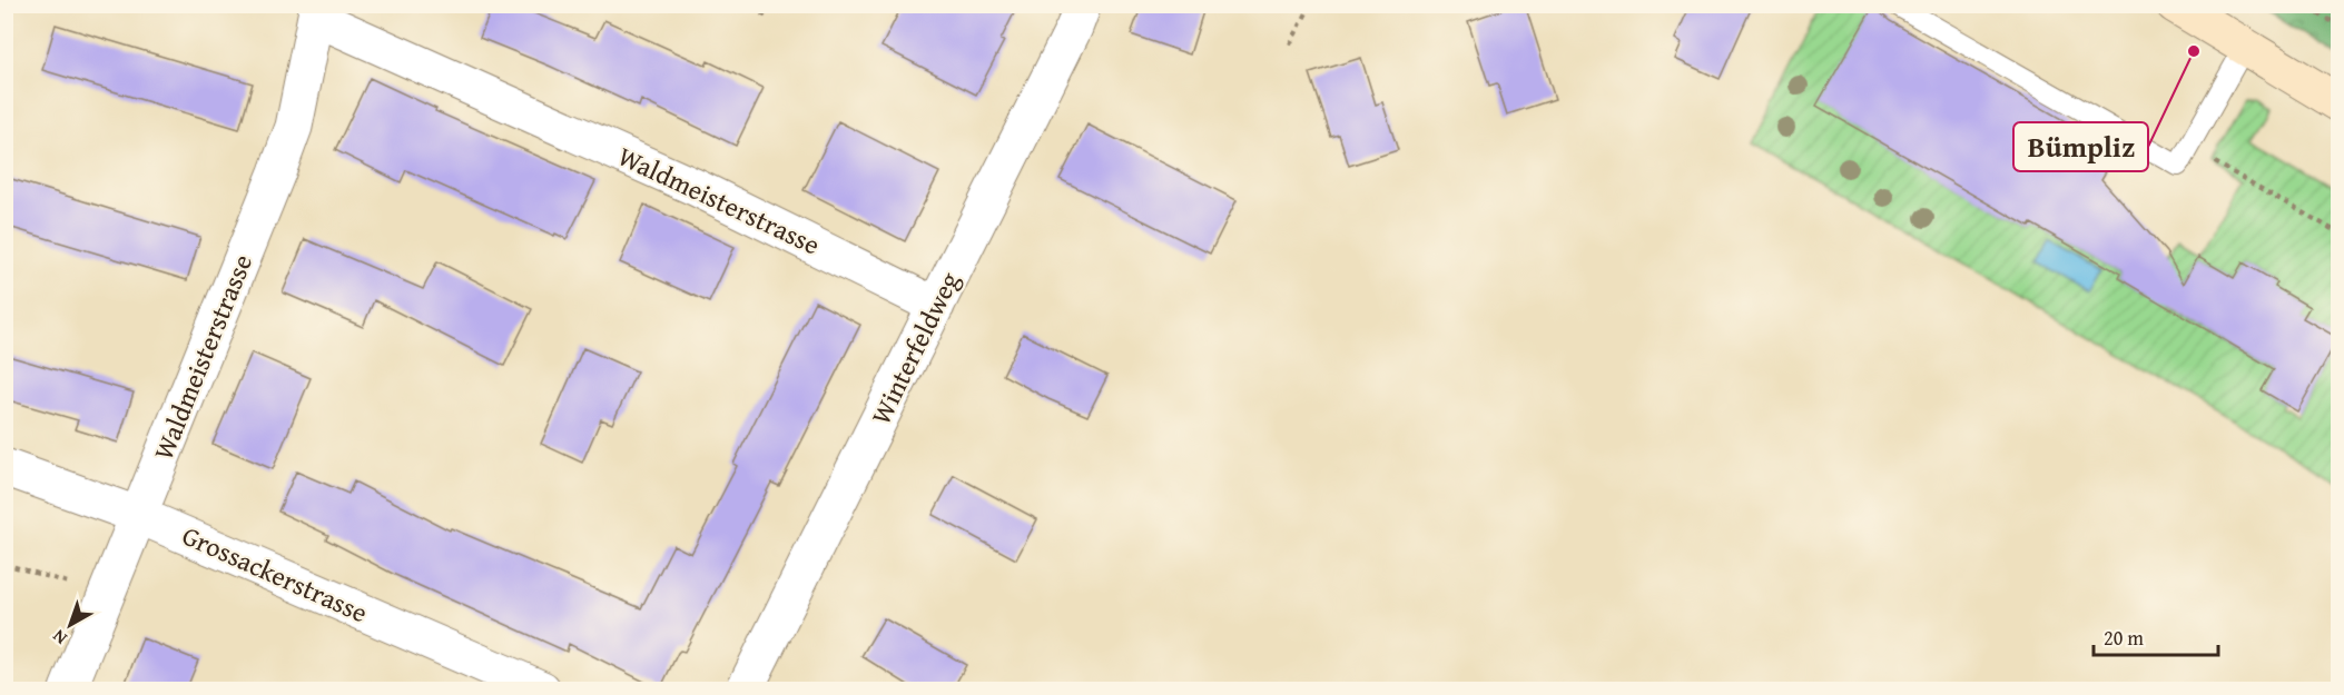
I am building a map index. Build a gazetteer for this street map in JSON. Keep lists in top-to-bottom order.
{
  "streets": {
    "street": ["Waldmeisterstrasse", "Winterfeldweg", "Grossackerstrasse"]
  },
  "crossings": [
    ["Waldmeisterstrasse", "Winterfeldweg"],
    ["Waldmeisterstrasse", "Grossackerstrasse"]
  ],
  "places": ["Bümpliz"],
  "scale_bar": "20 m",
  "north": "bottom left"
}
